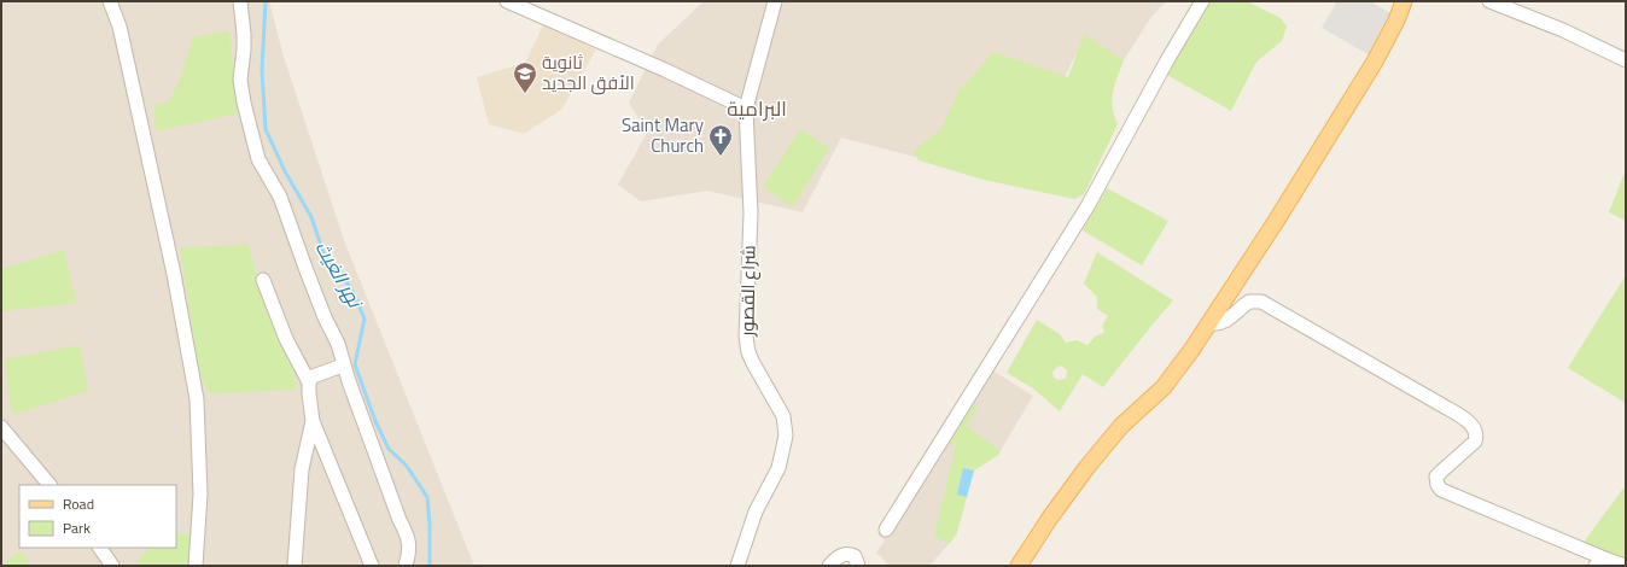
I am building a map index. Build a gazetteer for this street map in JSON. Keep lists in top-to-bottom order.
{
  "streets": {
    "street": ["شراع القصور"]
  },
  "districts": ["البرامية"],
  "water": ["نهر الغيث"],
  "places": {
    "school or university": ["ثانوية الأفق الجديد"],
    "church": ["Saint Mary Church"]
  },
  "legend": ["Road", "Park"]
}
